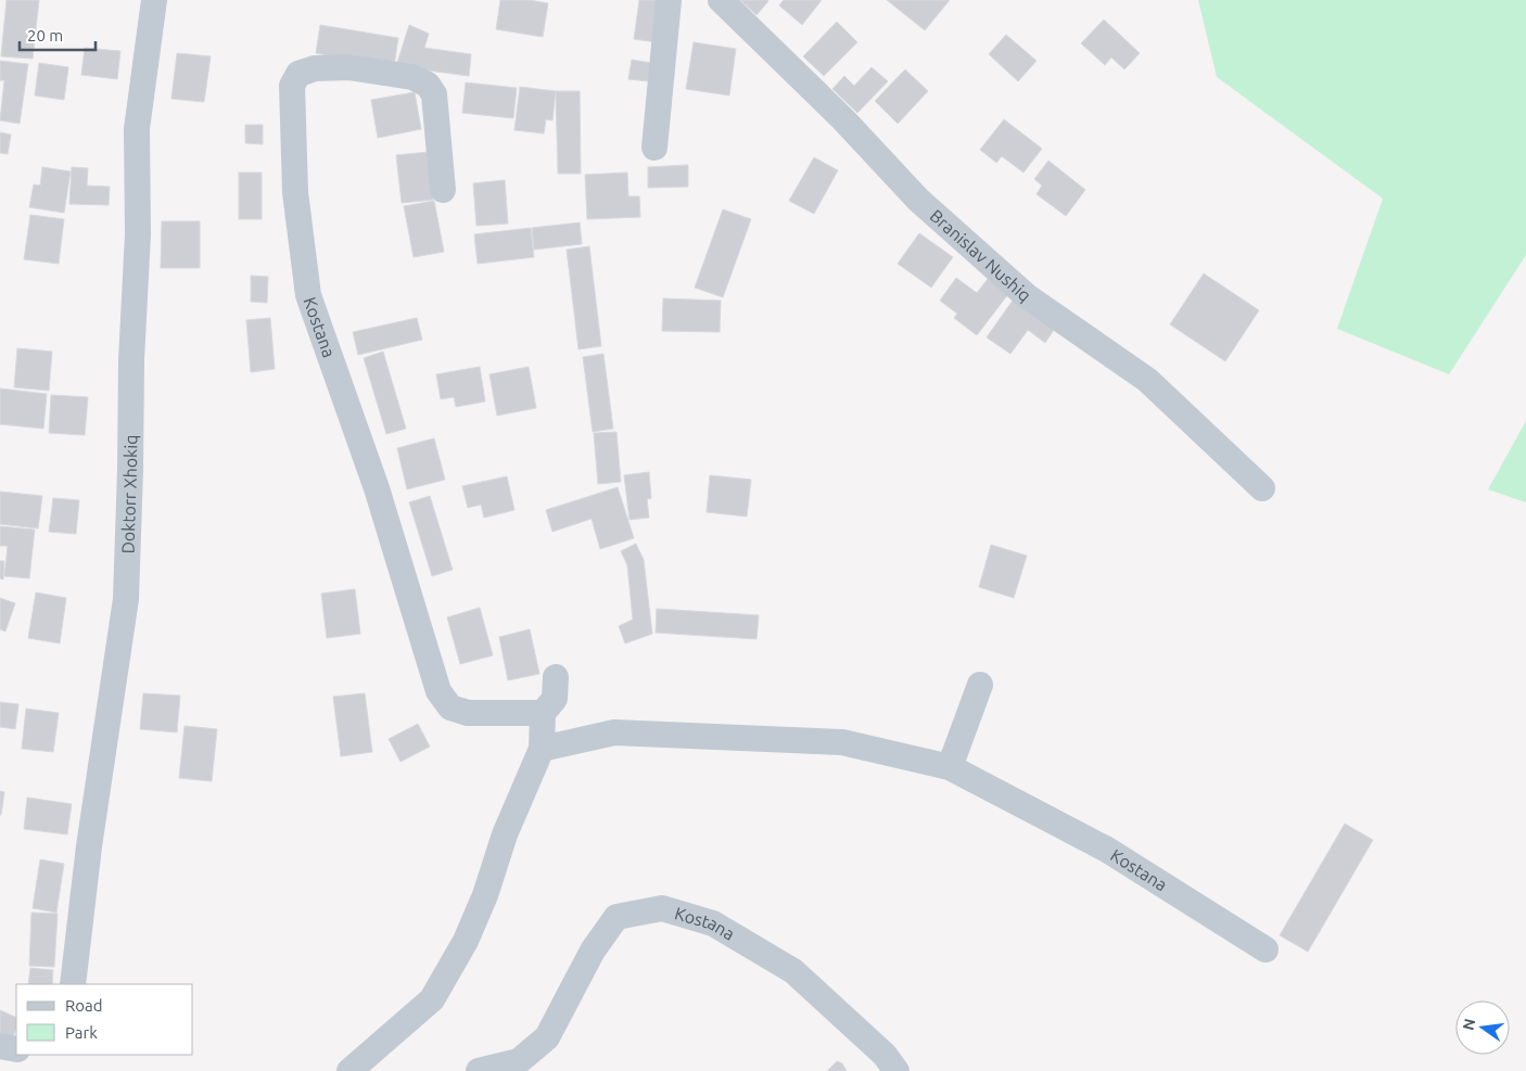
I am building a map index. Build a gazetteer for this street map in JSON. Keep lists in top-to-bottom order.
{
  "streets": {
    "street": ["Branislav Nushiq", "Kostana", "Doktorr Xhokiq"]
  },
  "legend": ["Road", "Park"],
  "scale_bar": "20 m",
  "north": "left"
}
